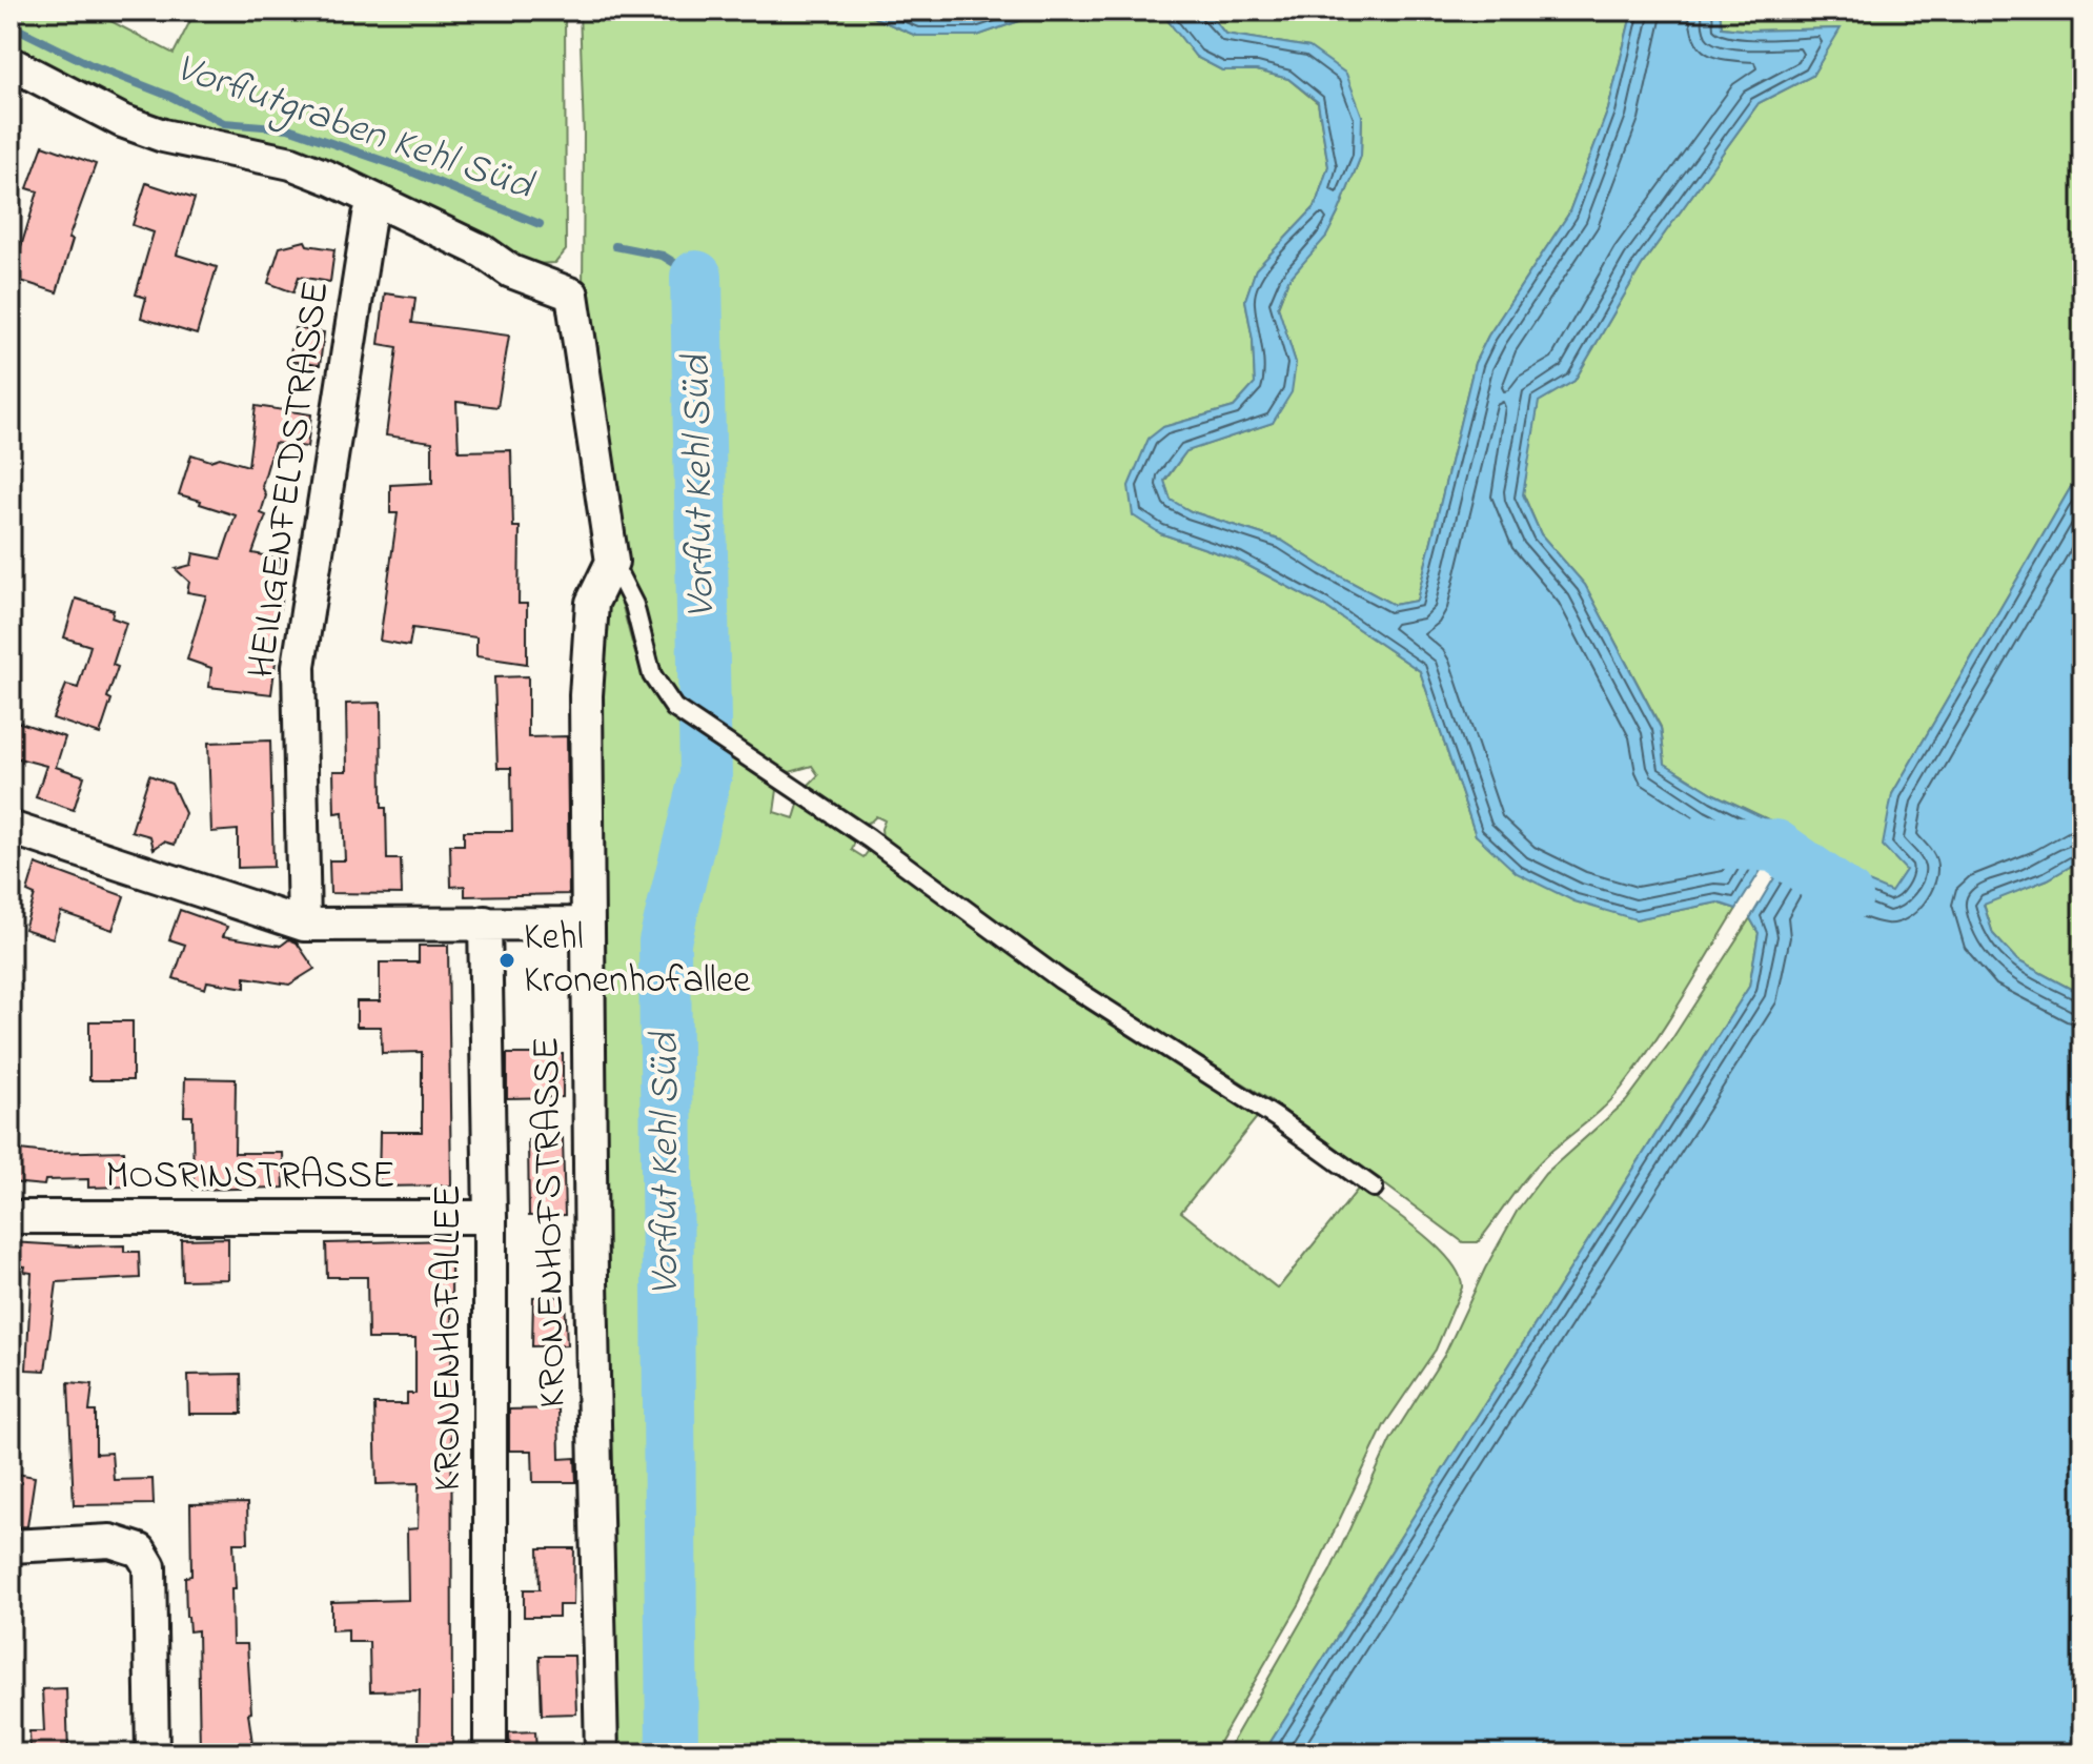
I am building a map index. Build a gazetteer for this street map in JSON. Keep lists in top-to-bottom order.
{
  "streets": {
    "street": [
      "HEILIGENFELDSTRASSE",
      "MOSRINSTRASSE",
      "KRONENHOFSTRASSE",
      "KRONENHOFALLEE"
    ]
  },
  "crossings": [
    ["MOSRINSTRASSE", "KRONENHOFALLEE"]
  ],
  "water": ["Vorflutgraben Kehl Süd", "Vorflut Kehl Süd"],
  "places": ["Kehl Kronenhofallee"]
}
